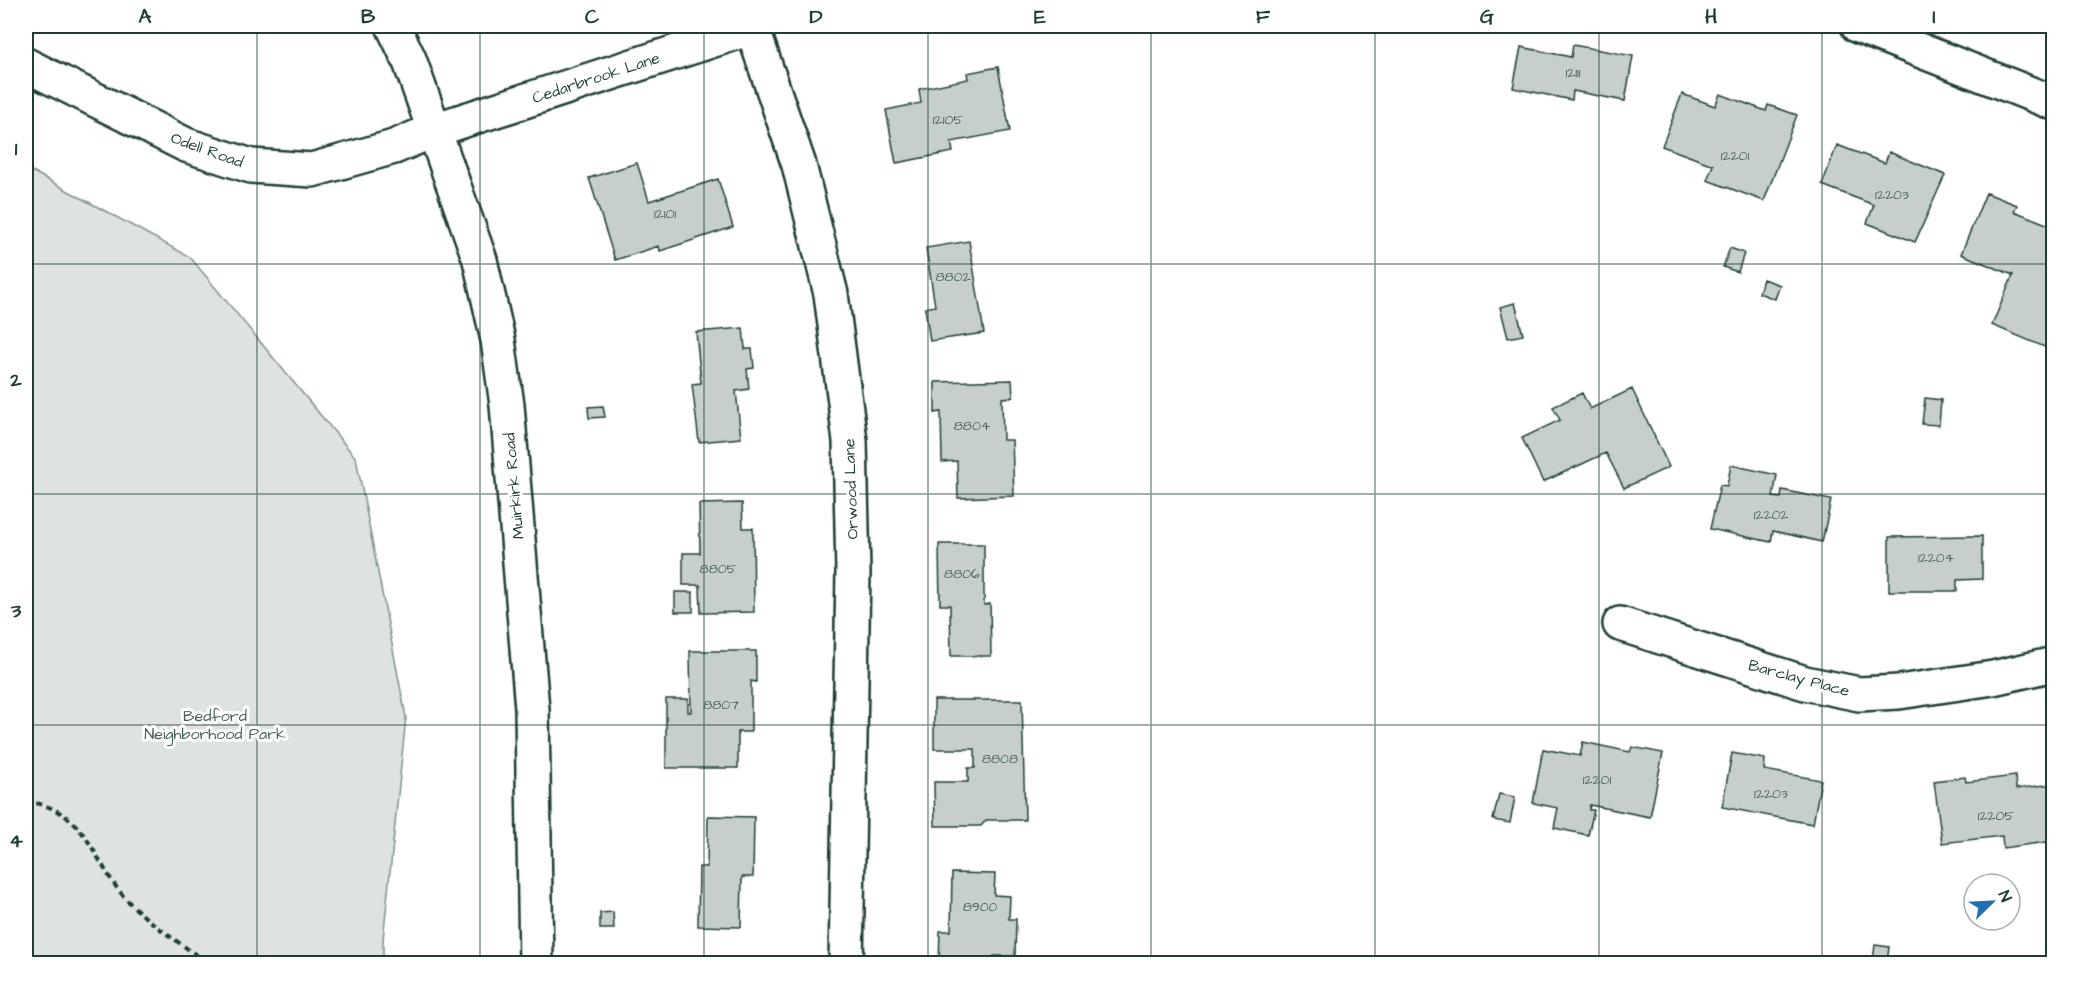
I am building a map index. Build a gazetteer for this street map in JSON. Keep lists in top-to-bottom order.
{
  "streets": {
    "street": [
      "Cedarbrook Lane",
      "Odell Road",
      "Muirkirk Road",
      "Orwood Lane",
      "Barclay Place"
    ]
  },
  "crossings": [
    ["Cedarbrook Lane", "Odell Road"],
    ["Cedarbrook Lane", "Muirkirk Road"],
    ["Cedarbrook Lane", "Orwood Lane"],
    ["Odell Road", "Muirkirk Road"]
  ],
  "parks": ["Bedford Neighborhood Park"],
  "house_numbers": [
    "12111",
    "12105",
    "12201",
    "12203",
    "12101",
    "8802",
    "8804",
    "12202",
    "12204",
    "8805",
    "8806",
    "8807",
    "8808",
    "12201",
    "12203",
    "12205",
    "8900"
  ],
  "north": "top right",
  "grid": {
    "columns": [
      "A",
      "B",
      "C",
      "D",
      "E",
      "F",
      "G",
      "H",
      "I"
    ],
    "rows": [
      "1",
      "2",
      "3",
      "4"
    ]
  }
}
